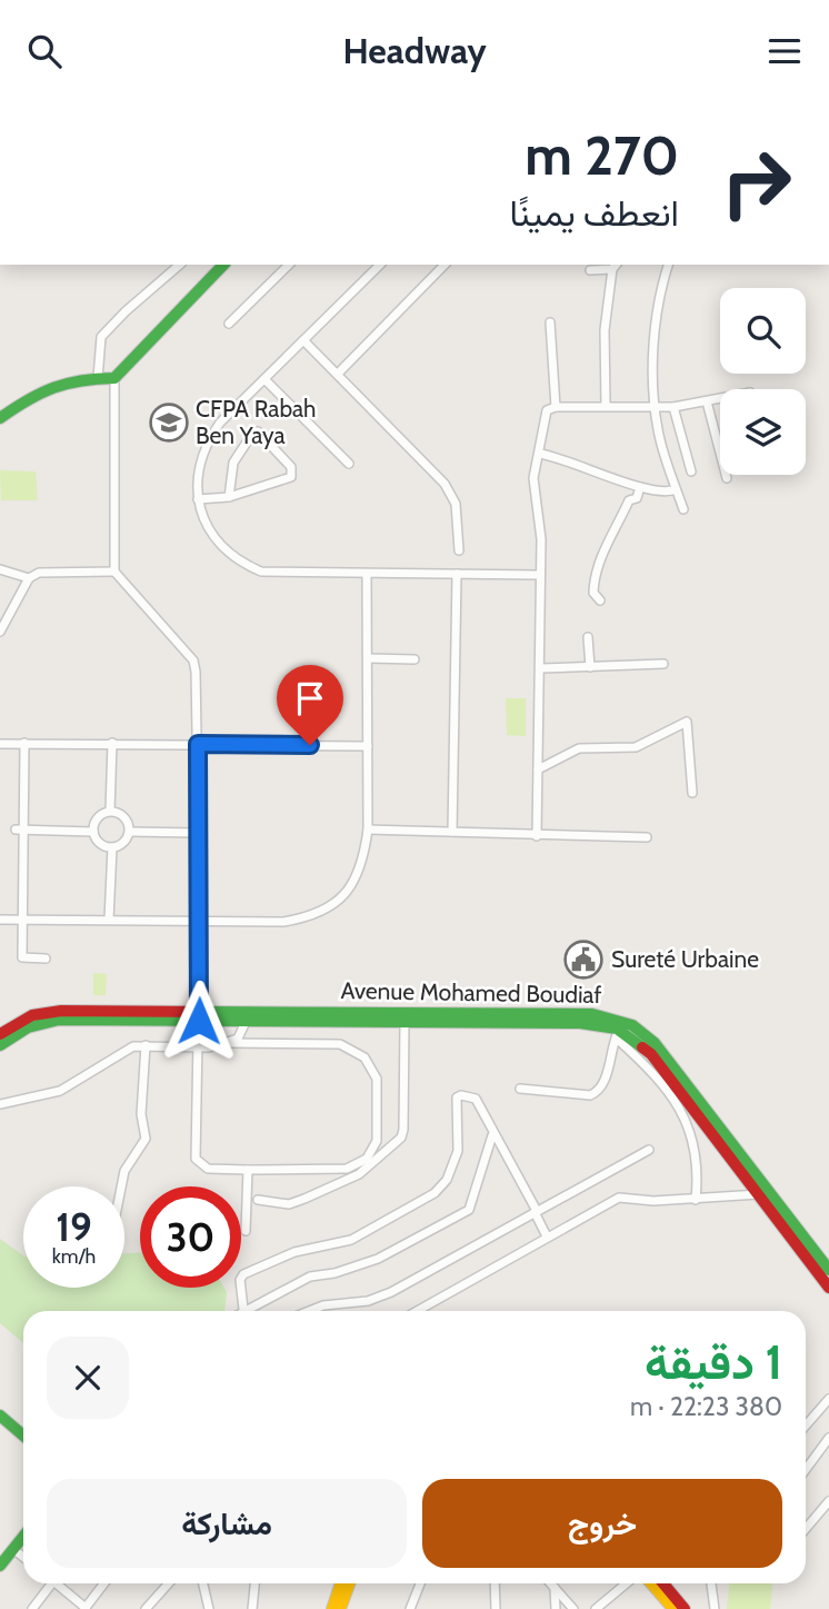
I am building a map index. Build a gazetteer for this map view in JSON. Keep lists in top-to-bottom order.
{
  "streets": {
    "main road": ["Avenue Mohamed Boudiaf"]
  },
  "places": {
    "school or university": ["CFPA Rabah Ben Yaya"],
    "public building": ["Sureté Urbaine"]
  },
  "page": {
    "header": "Headway",
    "turn": ["270 m", "انعطف يمينًا"],
    "speed": "19 km/h",
    "limit": "30",
    "heading": ["1 دقيقة", "380 m · 22:23"],
    "buttons": ["خروج", "مشاركة"]
  }
}
